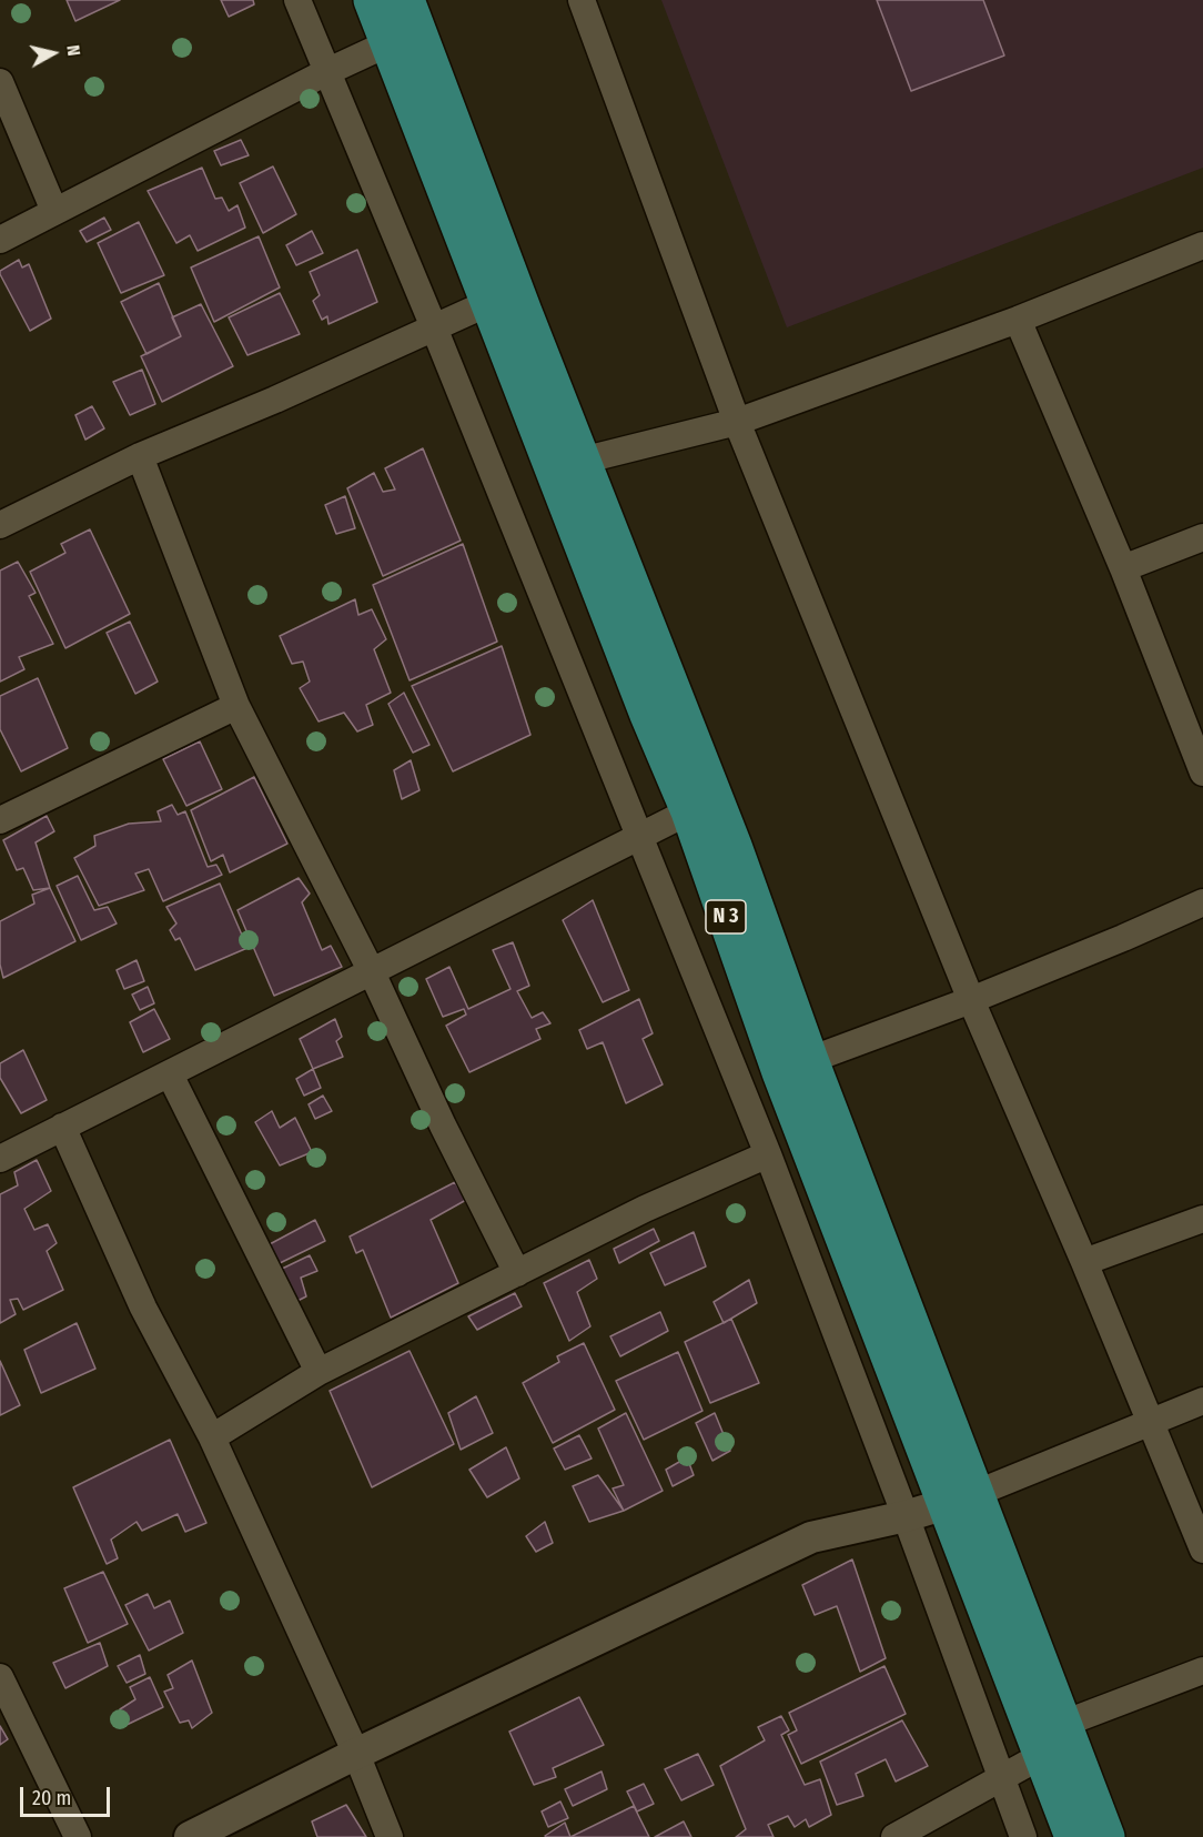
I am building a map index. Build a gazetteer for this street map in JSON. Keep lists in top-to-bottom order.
{
  "streets": {
    "main road": ["N 3"]
  },
  "scale_bar": "20 m",
  "north": "right"
}
